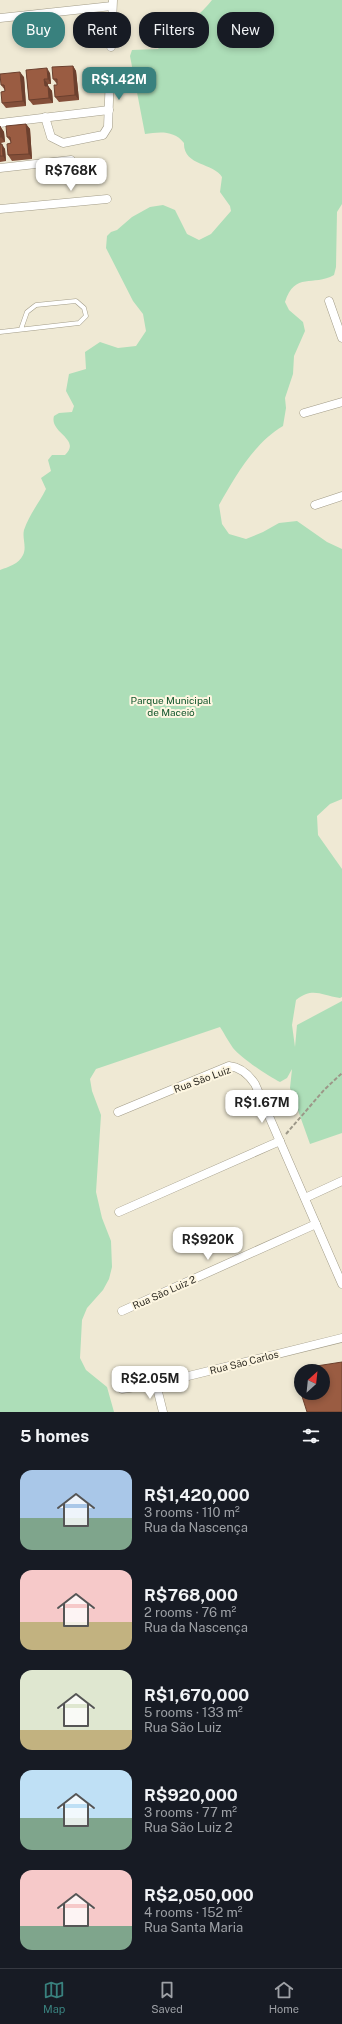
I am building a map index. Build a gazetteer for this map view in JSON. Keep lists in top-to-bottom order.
{
  "streets": {
    "street": ["Rua São Luiz", "Rua São Luiz 2", "Rua São Carlos"]
  },
  "crossings": [
    ["Rua São Luiz", "Rua São Luiz 2"]
  ],
  "parks": ["Parque Municipal de Maceió"],
  "north": "top right",
  "page": {
    "chip": [
      "Buy",
      "Rent",
      "Filters",
      "New"
    ],
    "price": [
      "R$1.42M",
      "R$768K",
      "R$1.67M",
      "R$920K",
      "R$2.05M"
    ],
    "heading": "5 homes",
    "list": [
      {
        "name": "R$1,420,000",
        "note": "3 rooms · 110 m² · Rua da Nascença"
      },
      {
        "name": "R$768,000",
        "note": "2 rooms · 76 m² · Rua da Nascença"
      },
      {
        "name": "R$1,670,000",
        "note": "5 rooms · 133 m² · Rua São Luiz"
      },
      {
        "name": "R$920,000",
        "note": "3 rooms · 77 m² · Rua São Luiz 2"
      },
      {
        "name": "R$2,050,000",
        "note": "4 rooms · 152 m² · Rua Santa Maria"
      }
    ],
    "tabs": ["Map", "Saved", "Home"]
  }
}
